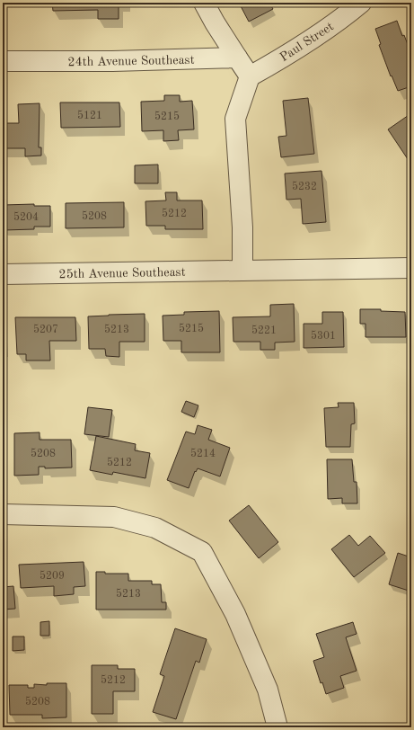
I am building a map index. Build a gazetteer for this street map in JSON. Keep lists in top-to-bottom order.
{
  "streets": {
    "street": ["Paul Street", "24th Avenue Southeast", "25th Avenue Southeast"]
  },
  "house_numbers": [
    "5121",
    "5215",
    "5232",
    "5212",
    "5208",
    "5204",
    "5215",
    "5207",
    "5213",
    "5221",
    "5301",
    "5208",
    "5214",
    "5212",
    "5209",
    "5213",
    "5212",
    "5208"
  ]
}
